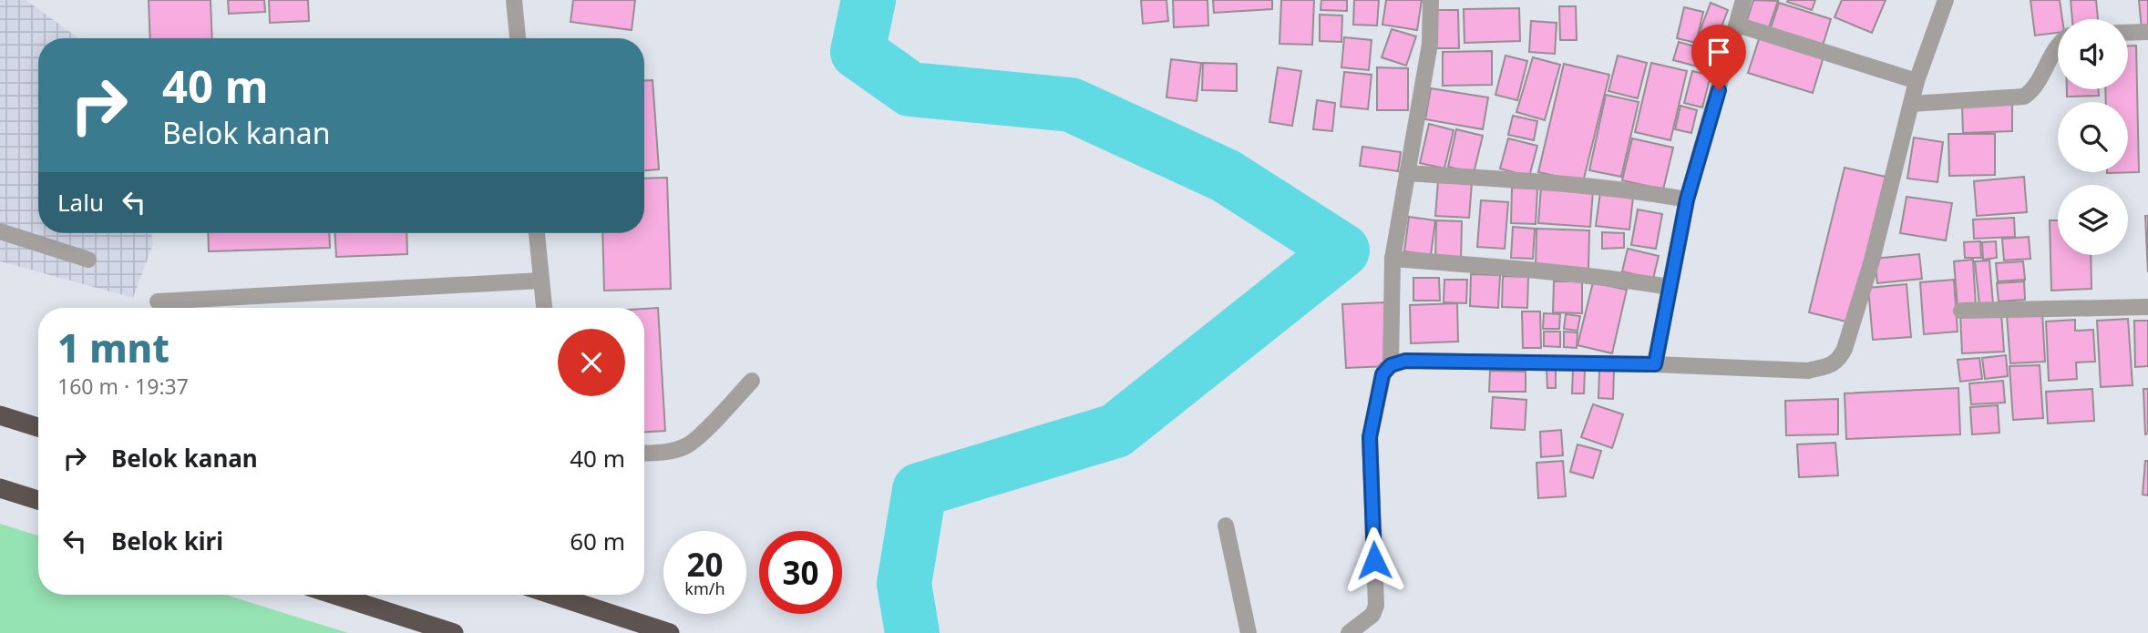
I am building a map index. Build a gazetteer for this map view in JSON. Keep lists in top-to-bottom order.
{
  "page": {
    "turn": ["40 m", "Belok kanan"],
    "then": "Lalu",
    "heading": ["1 mnt", "160 m · 19:37"],
    "list": [
      {
        "name": "Belok kanan",
        "value": "40 m"
      },
      {
        "name": "Belok kiri",
        "value": "60 m"
      }
    ],
    "speed": "20 km/h",
    "limit": "30"
  }
}
